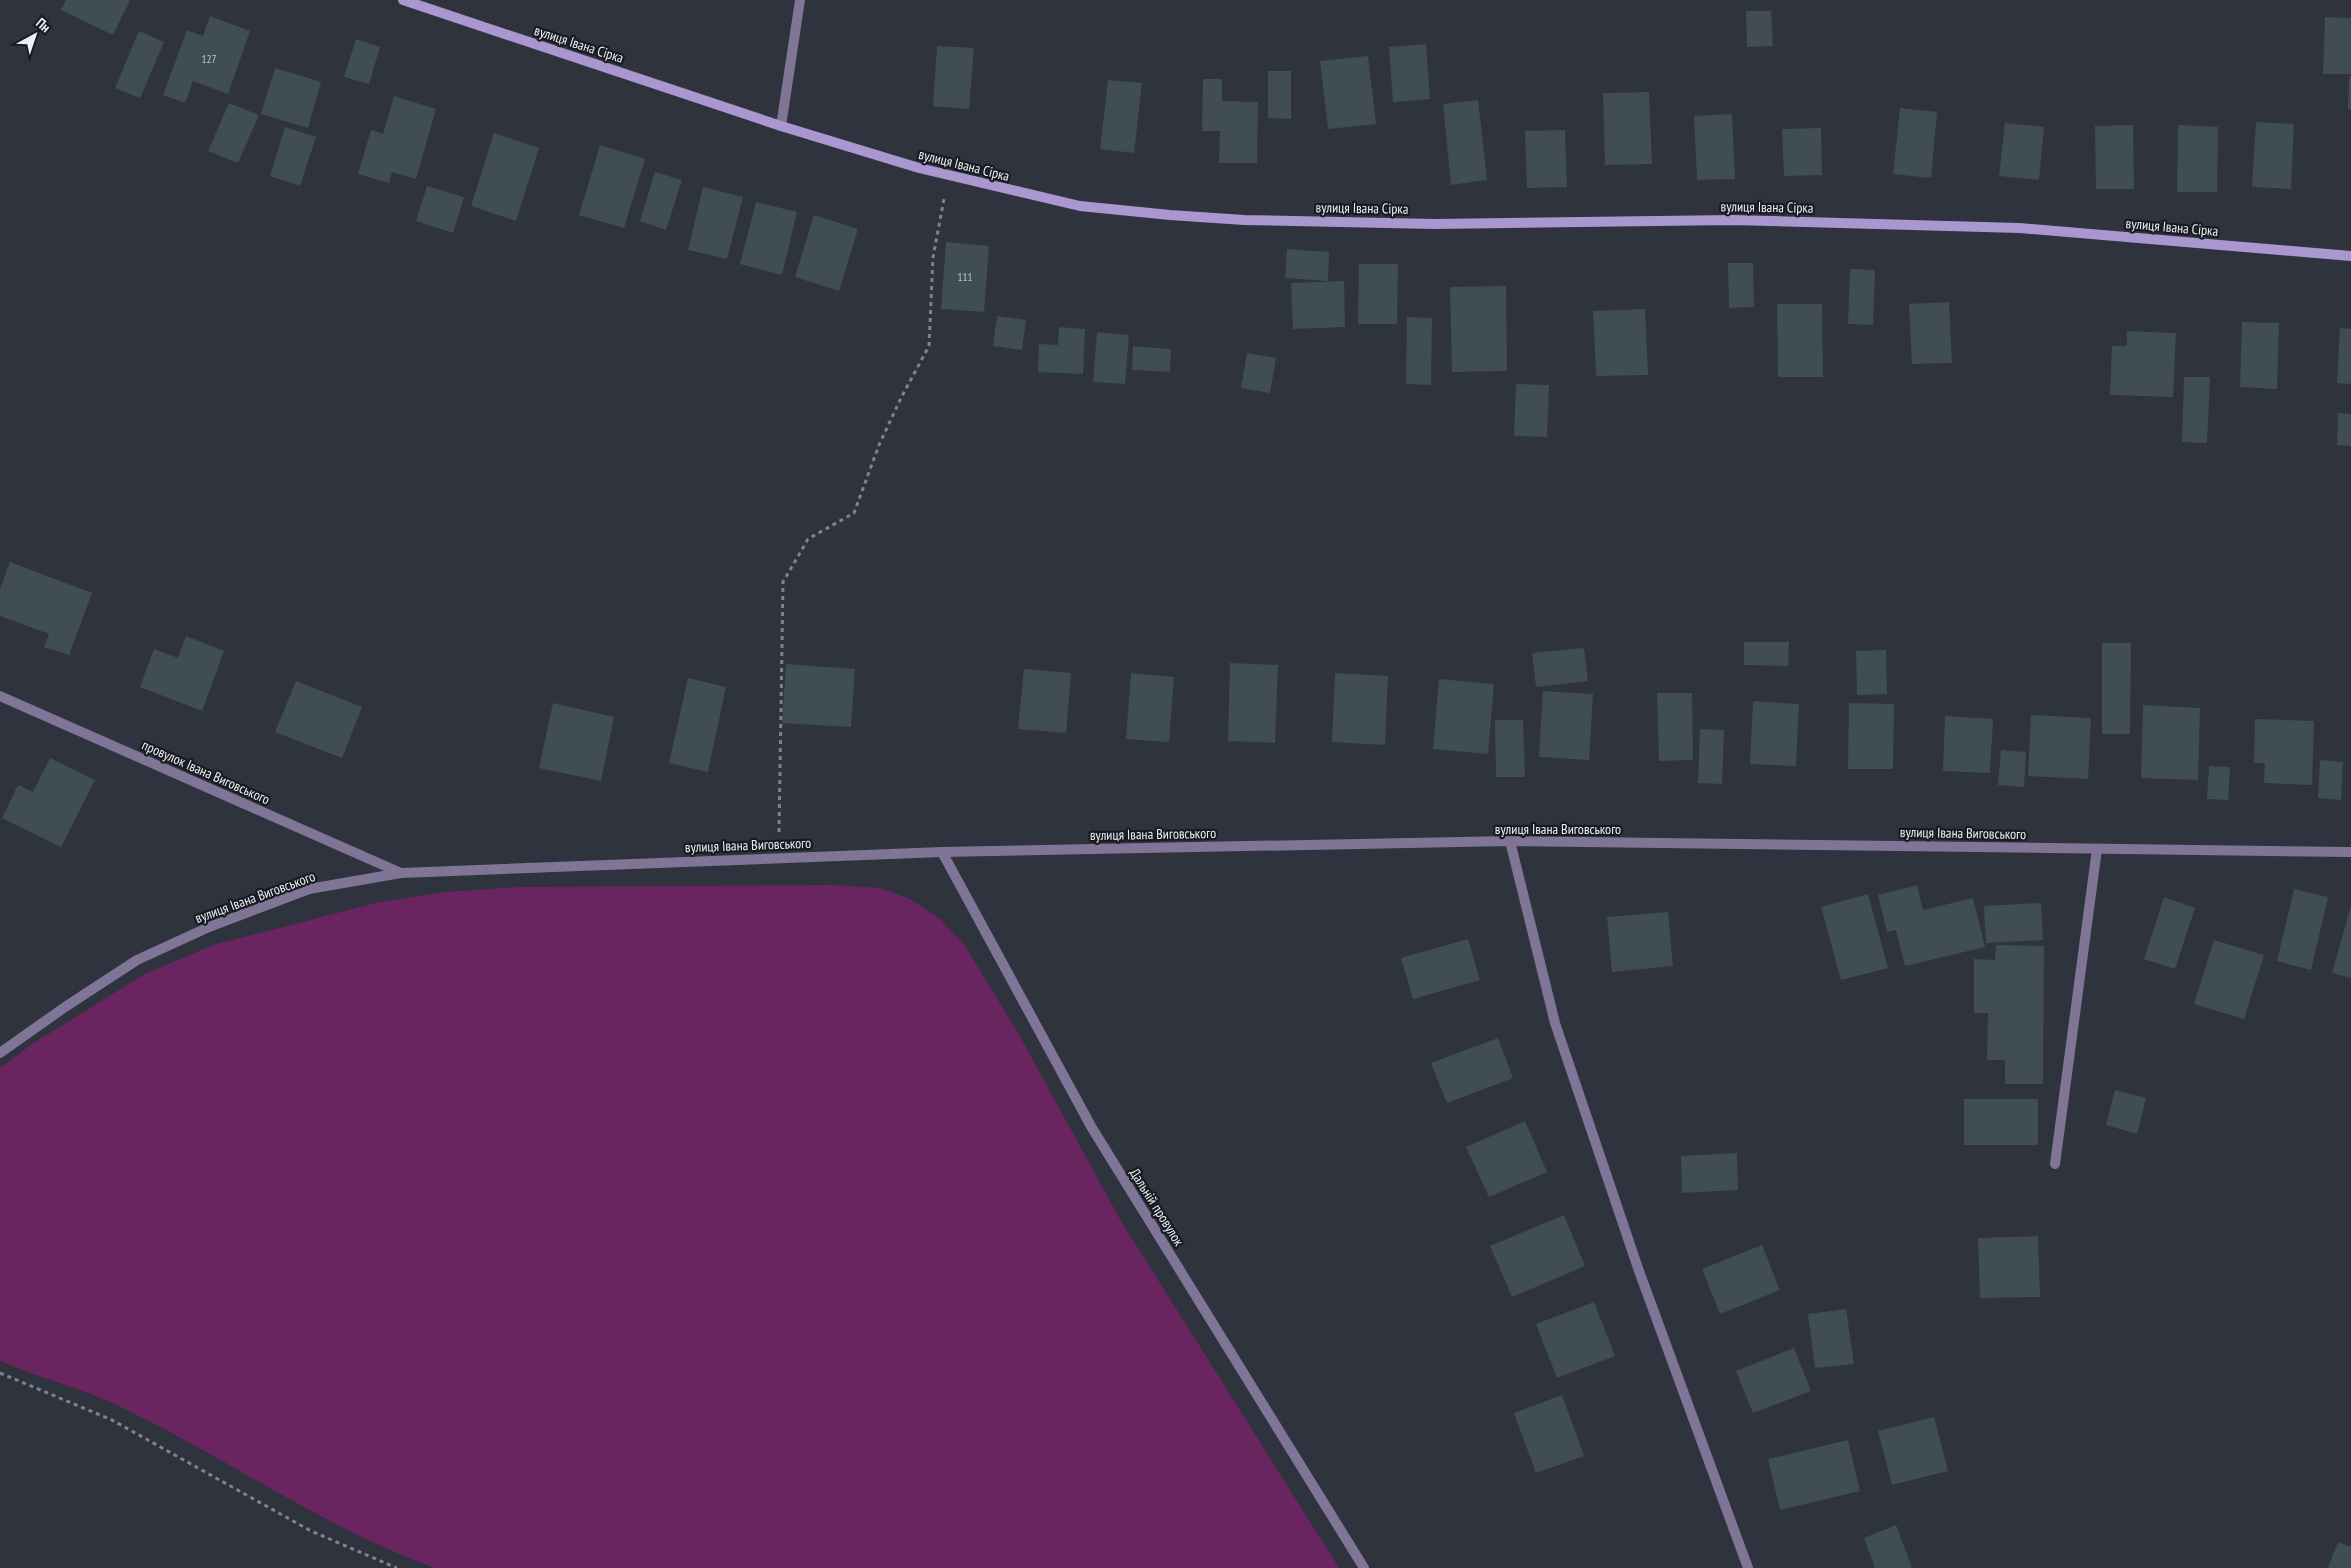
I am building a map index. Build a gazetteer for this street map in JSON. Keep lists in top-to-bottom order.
{
  "streets": {
    "street": [
      "вулиця Івана Сірка",
      "провулок Івана Виговського",
      "вулиця Івана Виговського",
      "Дальній провулок"
    ]
  },
  "crossings": [
    ["провулок Івана Виговського", "вулиця Івана Виговського"],
    ["вулиця Івана Виговського", "Дальній провулок"]
  ],
  "house_numbers": ["127", "111"],
  "north": "top right"
}
